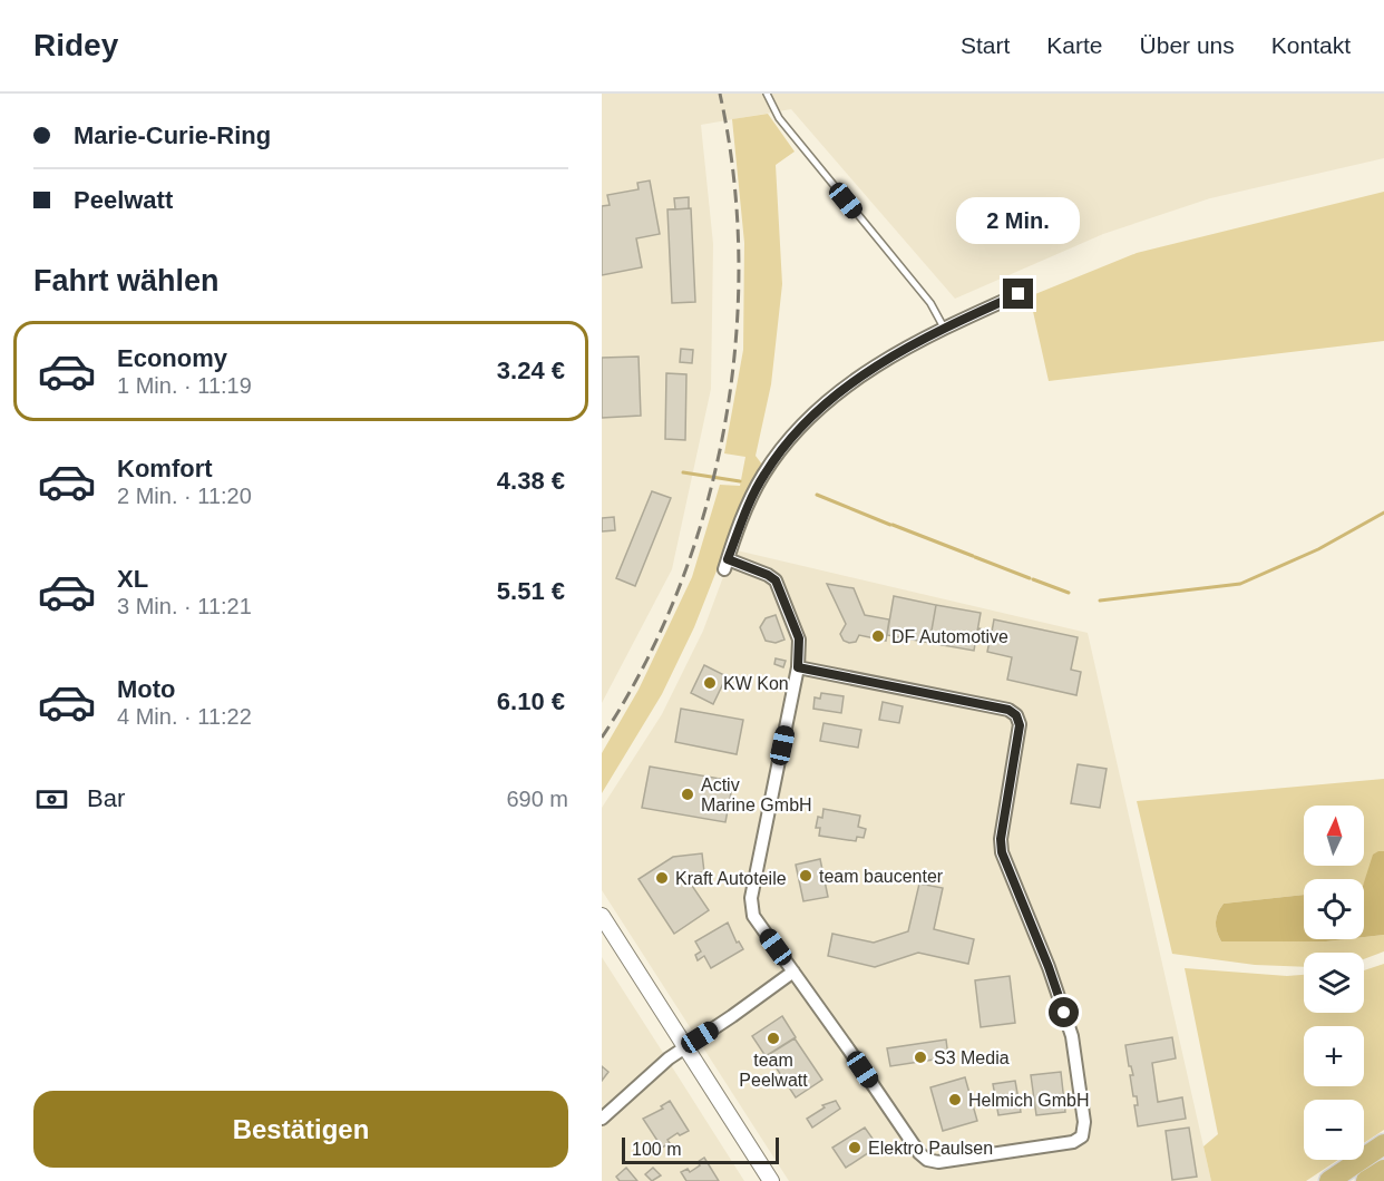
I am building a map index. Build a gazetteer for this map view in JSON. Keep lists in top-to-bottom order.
{
  "places": [
    "DF Automotive",
    "KW Kon",
    "Activ Marine GmbH",
    "team baucenter",
    "Kraft Autoteile",
    "team Peelwatt",
    "S3 Media",
    "Helmich GmbH",
    "Elektro Paulsen"
  ],
  "scale_bar": "100 m",
  "north": "top",
  "page": {
    "header": "Ridey",
    "nav": [
      "Start",
      "Karte",
      "Über uns",
      "Kontakt"
    ],
    "banner": ["Marie-Curie-Ring", "Peelwatt"],
    "bubble": "2 Min.",
    "heading": "Fahrt wählen",
    "list": [
      {
        "name": "Economy",
        "note": "1 Min. · 11:19",
        "value": "3.24 €"
      },
      {
        "name": "Komfort",
        "note": "2 Min. · 11:20",
        "value": "4.38 €"
      },
      {
        "name": "XL",
        "note": "3 Min. · 11:21",
        "value": "5.51 €"
      },
      {
        "name": "Moto",
        "note": "4 Min. · 11:22",
        "value": "6.10 €"
      }
    ],
    "pay": ["Bar", "690 m"],
    "map_buttons": ["+", "−"],
    "buttons": "Bestätigen",
    "scale": "100 m"
  }
}
